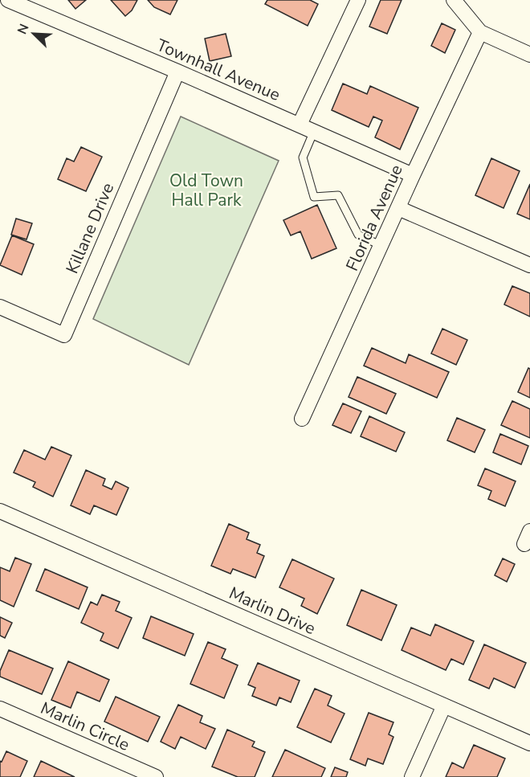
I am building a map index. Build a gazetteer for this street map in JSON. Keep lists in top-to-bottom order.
{
  "streets": {
    "street": [
      "Townhall Avenue",
      "Florida Avenue",
      "Killane Drive",
      "Marlin Drive",
      "Marlin Circle"
    ]
  },
  "crossings": [
    ["Townhall Avenue", "Florida Avenue"],
    ["Townhall Avenue", "Killane Drive"]
  ],
  "parks": ["Old Town Hall Park"],
  "north": "top left"
}
